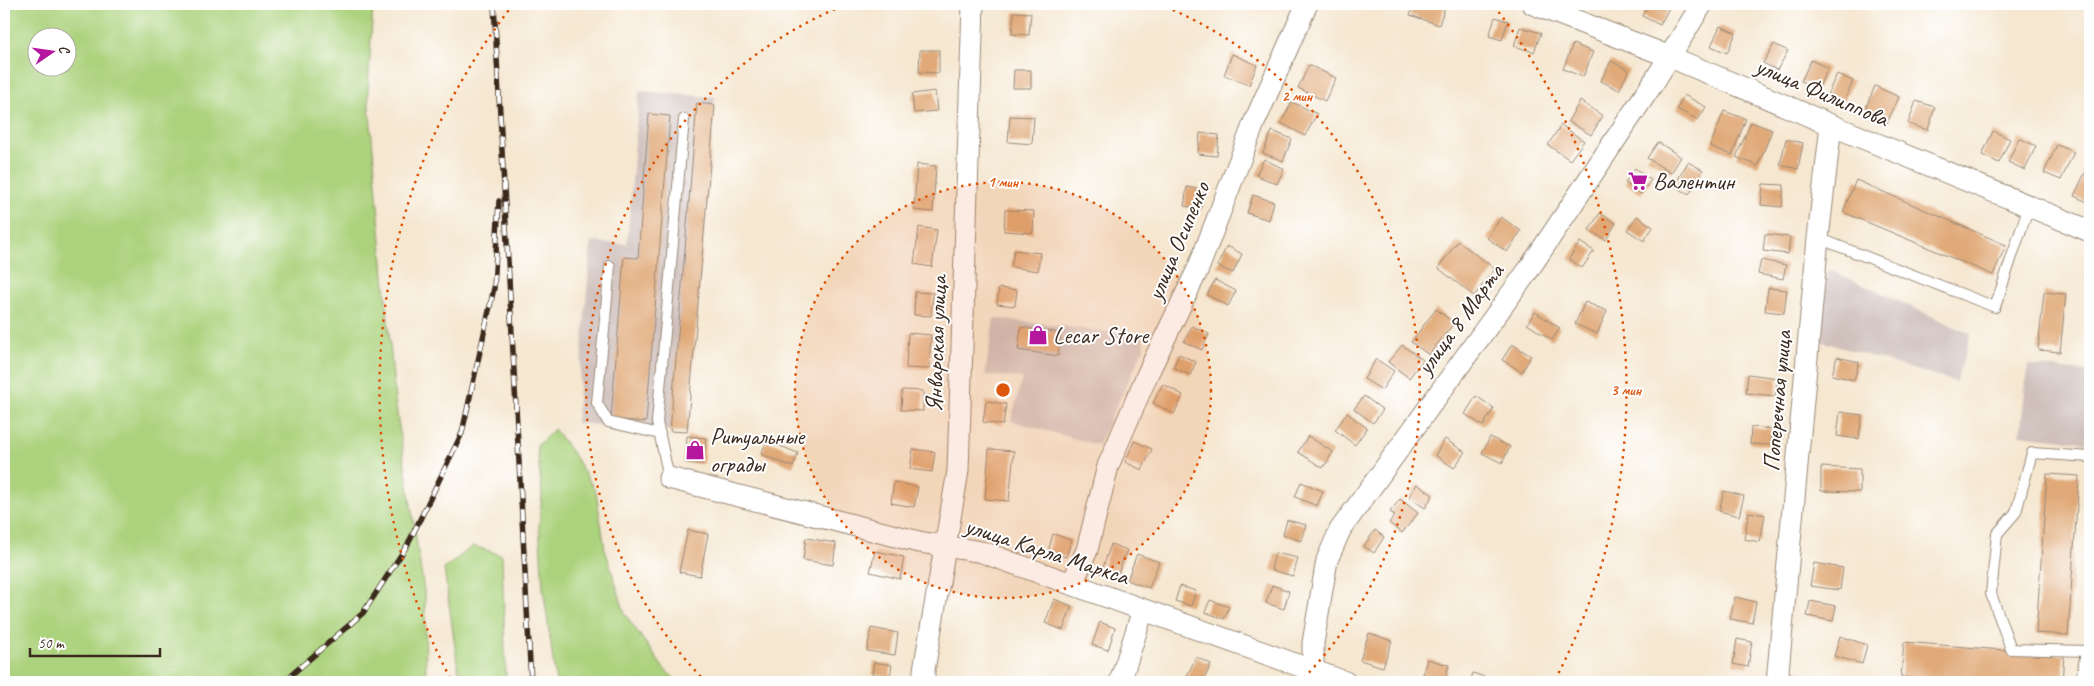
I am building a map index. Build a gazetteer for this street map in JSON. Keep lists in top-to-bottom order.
{
  "streets": {
    "street": [
      "улица Филиппова",
      "улица Осипенко",
      "улица 8 Марта",
      "Январская улица",
      "Поперечная улица",
      "улица Карла Маркса"
    ]
  },
  "crossings": [
    ["улица Филиппова", "улица 8 Марта"],
    ["улица Филиппова", "Поперечная улица"],
    ["улица Осипенко", "улица Карла Маркса"],
    ["улица 8 Марта", "улица Карла Маркса"],
    ["Январская улица", "улица Карла Маркса"]
  ],
  "places": {
    "supermarket": ["Валентин"],
    "shop": ["Lecar Store", "Ритуальные ограды"]
  },
  "scale_bar": "50 m",
  "north": "right",
  "rings": ["2 мин", "1 мин", "3 мин"]
}
